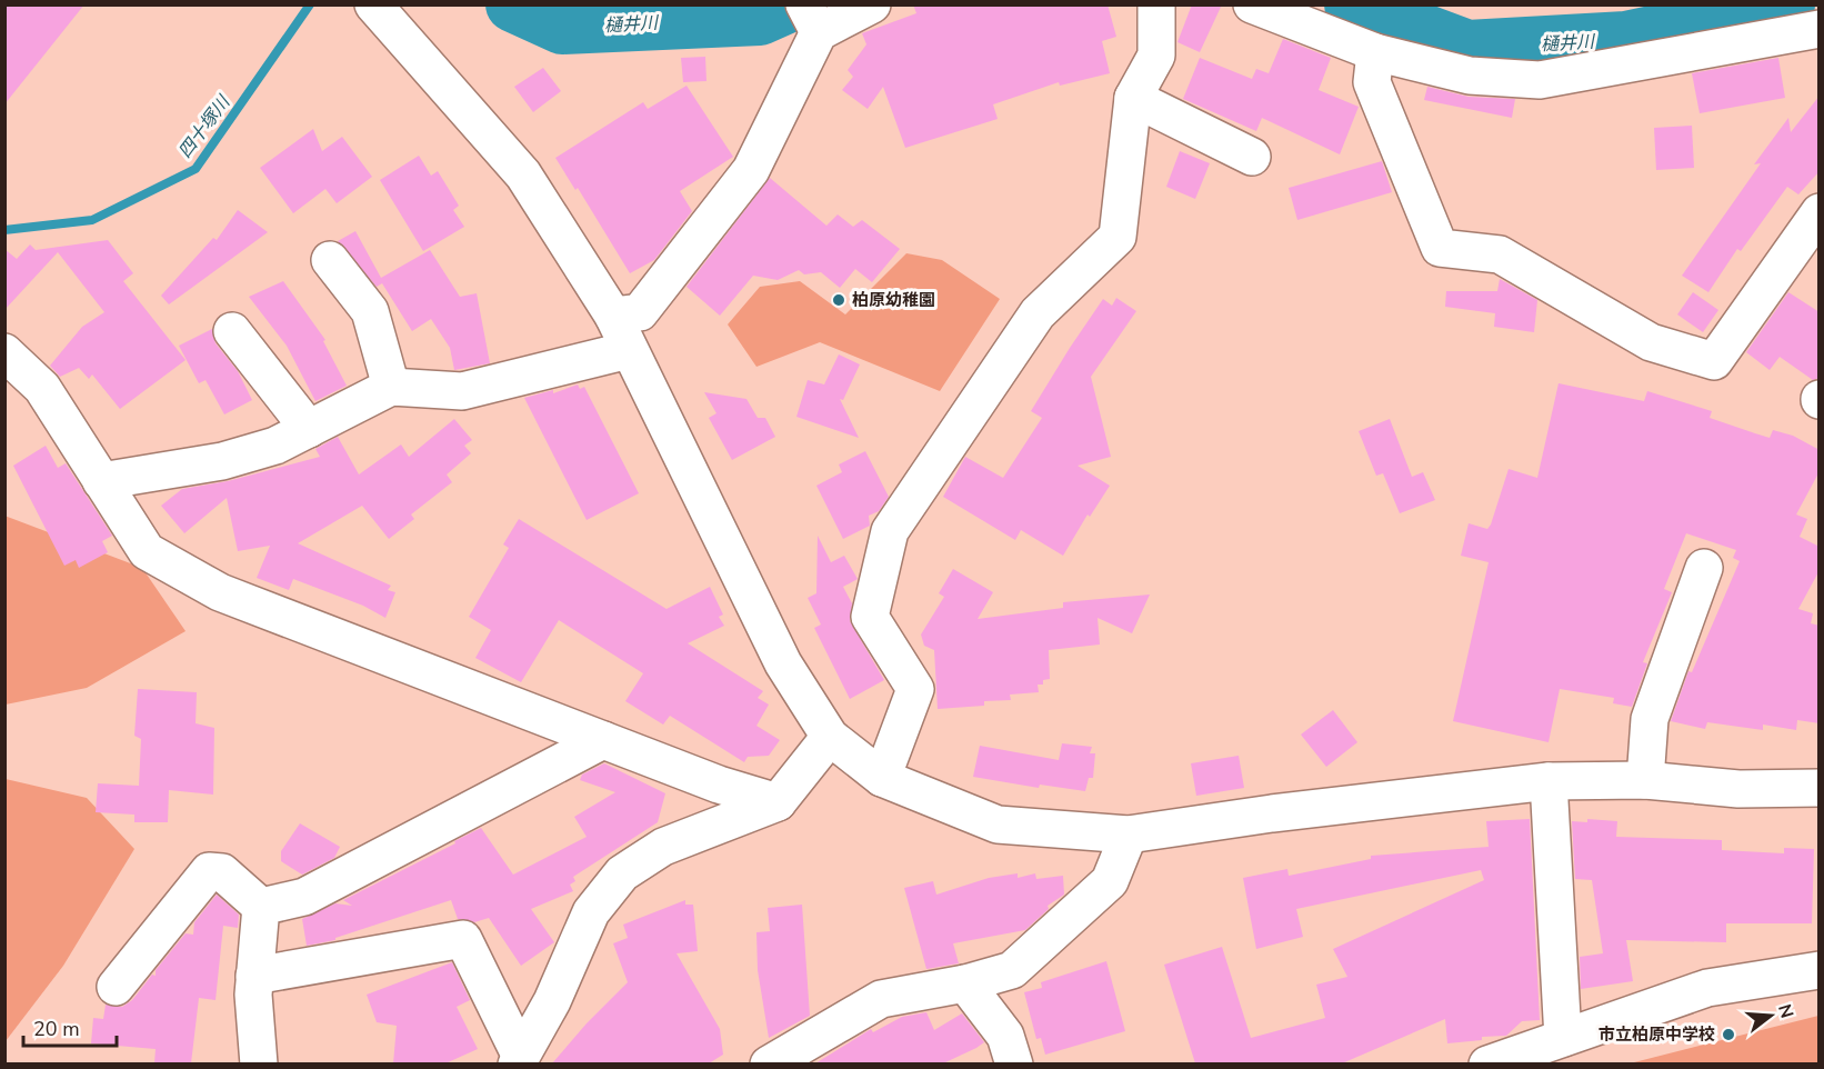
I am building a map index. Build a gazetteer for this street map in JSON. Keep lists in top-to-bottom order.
{
  "water": ["樋井川", "四十塚川"],
  "places": ["柏原幼稚園", "市立柏原中学校"],
  "scale_bar": "20 m",
  "north": "right"
}
